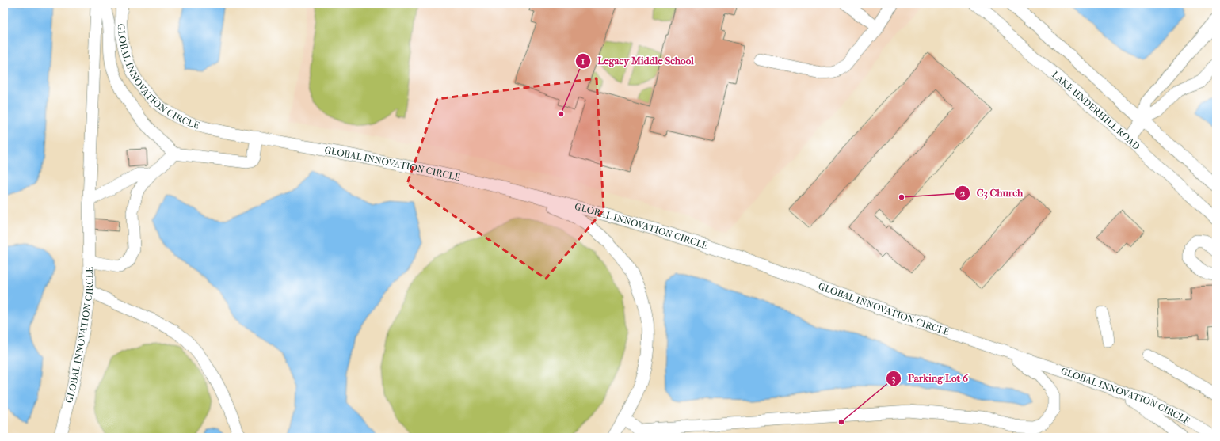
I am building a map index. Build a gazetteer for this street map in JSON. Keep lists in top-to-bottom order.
{
  "streets": {
    "street": ["GLOBAL INNOVATION CIRCLE", "LAKE UNDERHILL ROAD"]
  },
  "places": ["Legacy Middle School", "C3 Church", "Parking Lot 6"]
}
